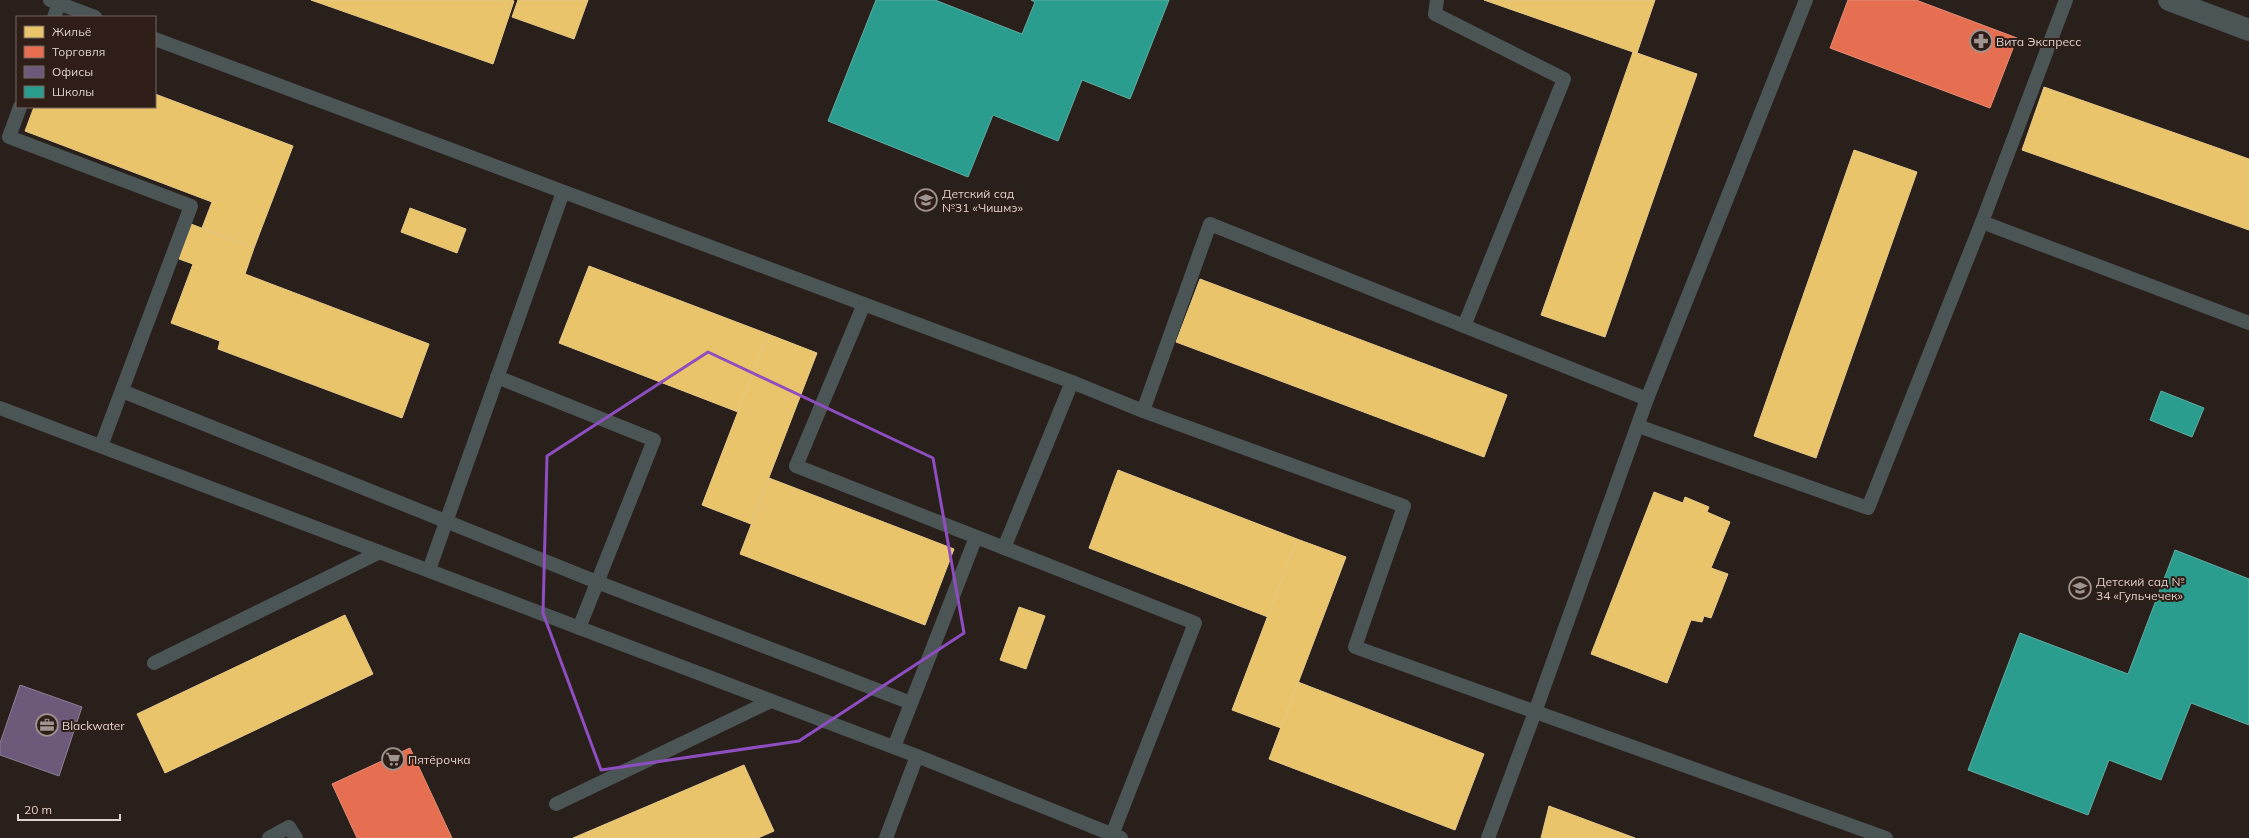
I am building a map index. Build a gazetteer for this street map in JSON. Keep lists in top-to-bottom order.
{
  "places": {
    "pharmacy": ["Вита Экспресс"],
    "school or university": ["Детский сад №31 «Чишмэ»", "Детский сад № 34 «Гульчечек»"],
    "office": ["Blackwater"],
    "supermarket": ["Пятёрочка"]
  },
  "legend": [
    "Жильё",
    "Торговля",
    "Офисы",
    "Школы"
  ],
  "scale_bar": "20 m"
}
